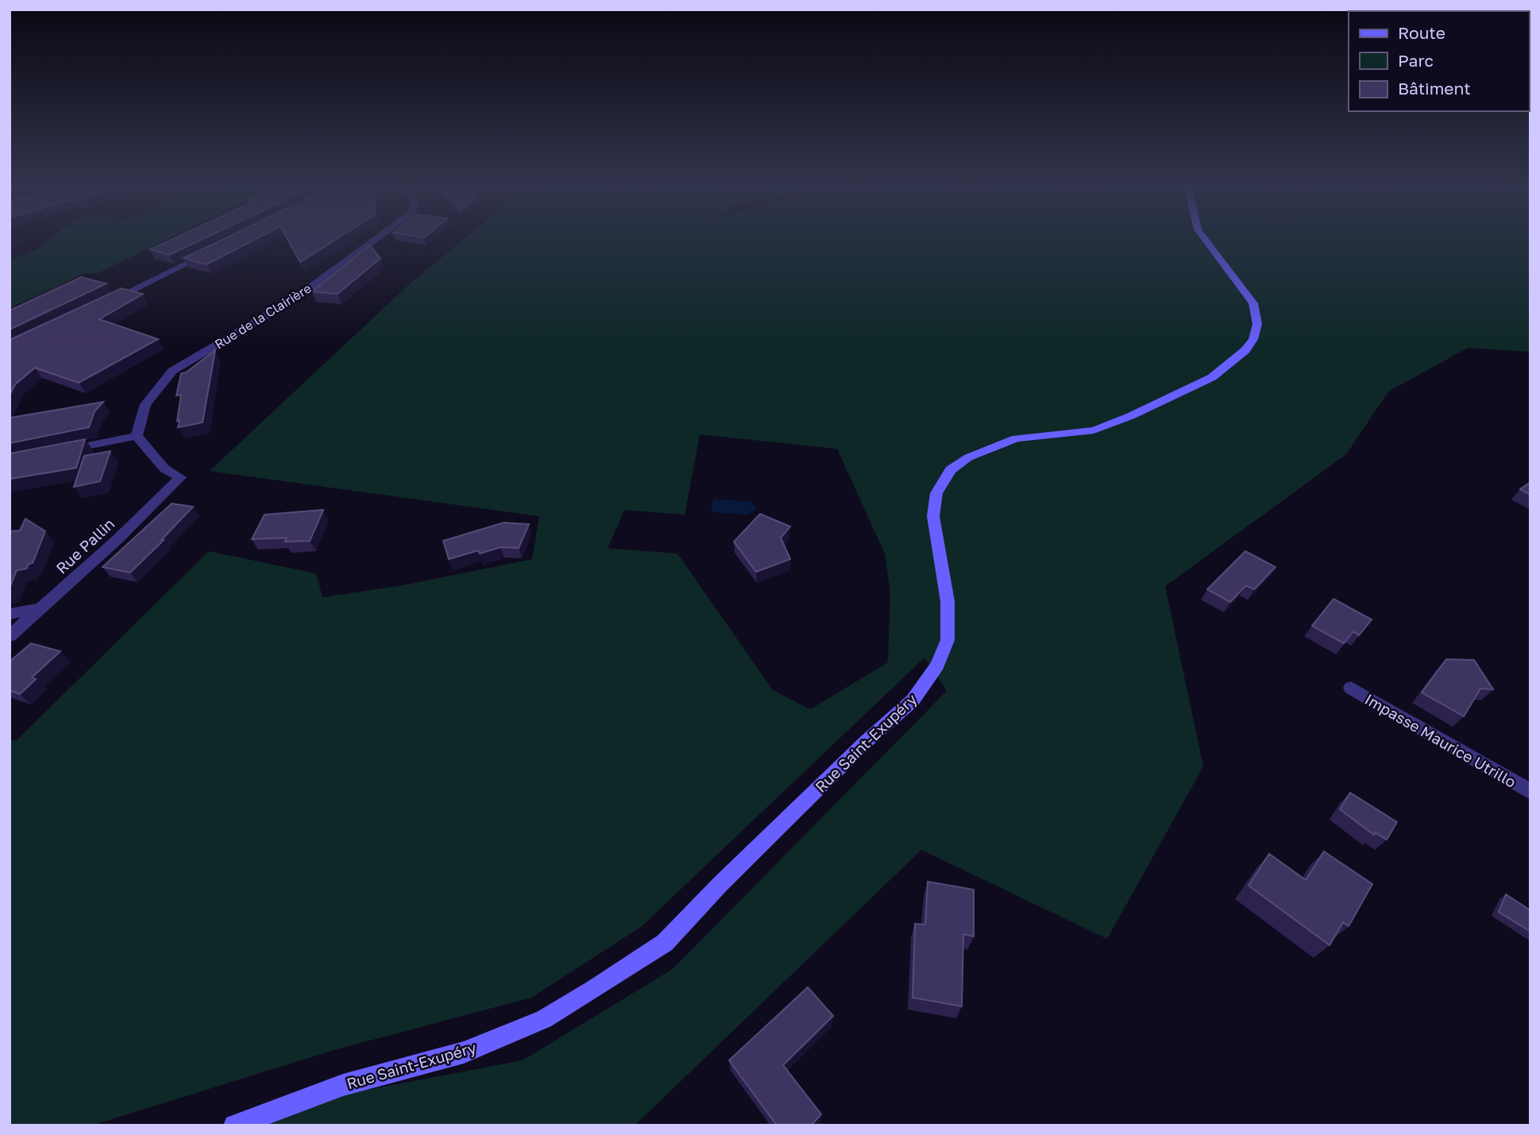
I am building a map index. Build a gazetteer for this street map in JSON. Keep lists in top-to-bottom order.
{
  "streets": {
    "street": [
      "Rue de la Clairière",
      "Rue Pallin",
      "Impasse Maurice Utrillo",
      "Rue Saint-Exupéry"
    ]
  },
  "crossings": [
    ["Rue de la Clairière", "Rue Pallin"]
  ],
  "legend": ["Route", "Parc", "Bâtiment"]
}
